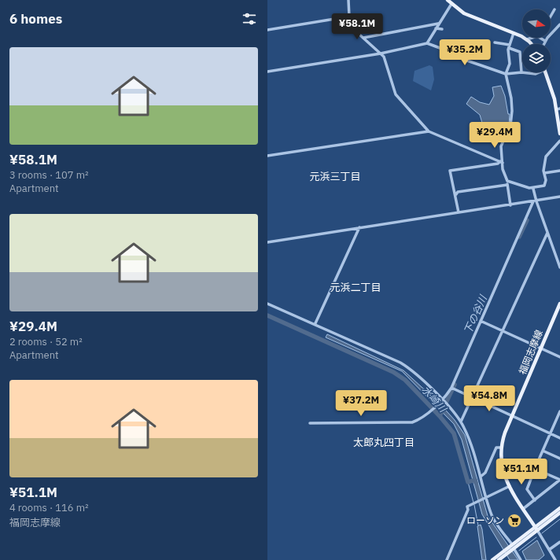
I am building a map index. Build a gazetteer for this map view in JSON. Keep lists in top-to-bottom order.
{
  "streets": {
    "main road": ["福岡志摩線"]
  },
  "districts": ["元浜三丁目", "元浜二丁目", "太郎丸四丁目"],
  "water": ["下の谷川", "水崎川"],
  "places": {
    "supermarket": ["ローソン"]
  },
  "north": "right",
  "page": {
    "heading": "6 homes",
    "price": [
      "¥58.1M",
      "¥35.2M",
      "¥29.4M",
      "¥54.8M",
      "¥37.2M",
      "¥51.1M"
    ],
    "list": [
      {
        "name": "¥58.1M",
        "note": "3 rooms · 107 m² · Apartment"
      },
      {
        "name": "¥29.4M",
        "note": "2 rooms · 52 m² · Apartment"
      },
      {
        "name": "¥51.1M",
        "note": "4 rooms · 116 m² · 福岡志摩線"
      }
    ]
  }
}
